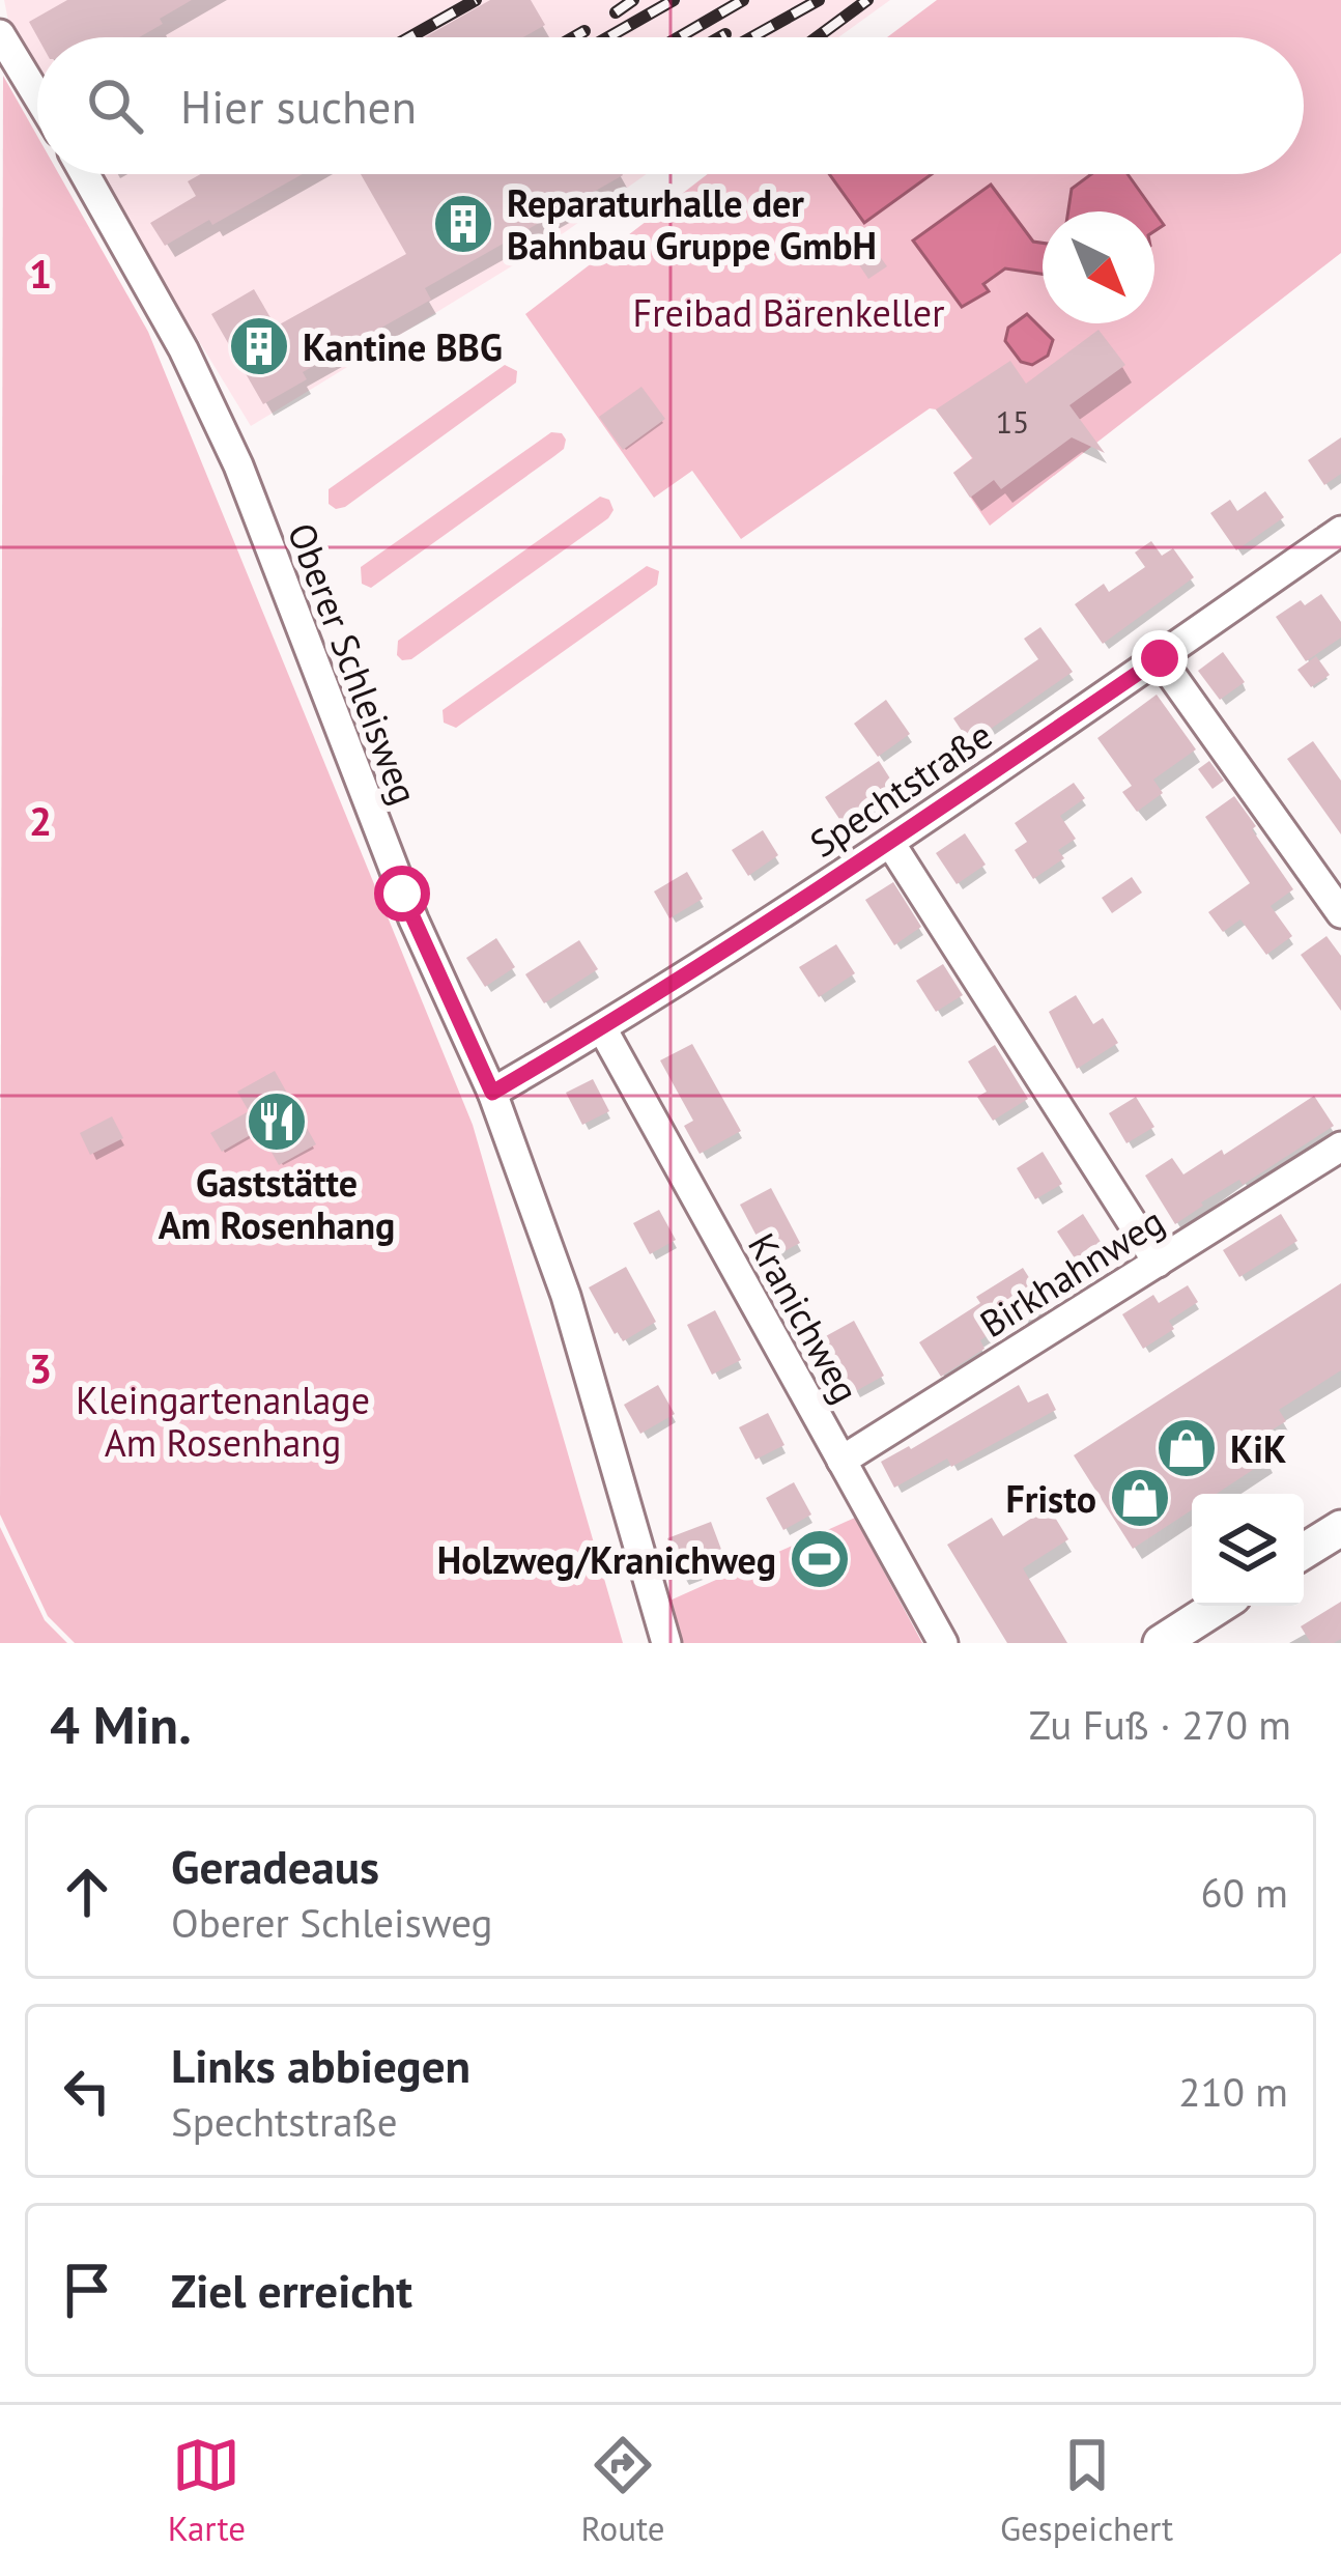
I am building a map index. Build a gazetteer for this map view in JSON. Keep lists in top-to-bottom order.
{
  "streets": {
    "street": [
      "Oberer Schleisweg",
      "Spechtstraße",
      "Birkhahnweg",
      "Kranichweg"
    ]
  },
  "crossings": [
    ["Oberer Schleisweg", "Spechtstraße"],
    ["Spechtstraße", "Kranichweg"],
    ["Birkhahnweg", "Kranichweg"]
  ],
  "parks": ["Freibad Bärenkeller", "Kleingartenanlage Am Rosenhang"],
  "places": {
    "building": ["Reparaturhalle der Bahnbau Gruppe GmbH", "Kantine BBG"],
    "restaurant": ["Gaststätte Am Rosenhang"],
    "shop": ["KiK", "Fristo"],
    "sports": ["Holzweg/Kranichweg"]
  },
  "house_numbers": ["15"],
  "north": "bottom right",
  "page": {
    "search": "Hier suchen",
    "heading": ["4 Min.", "Zu Fuß · 270 m"],
    "list": [
      ["Geradeaus", "Oberer Schleisweg", "60 m"],
      ["Links abbiegen", "Spechtstraße", "210 m"],
      "Ziel erreicht"
    ],
    "nav": ["Karte", "Route", "Gespeichert"]
  },
  "grid": {
    "rows": ["1", "2", "3"]
  }
}
